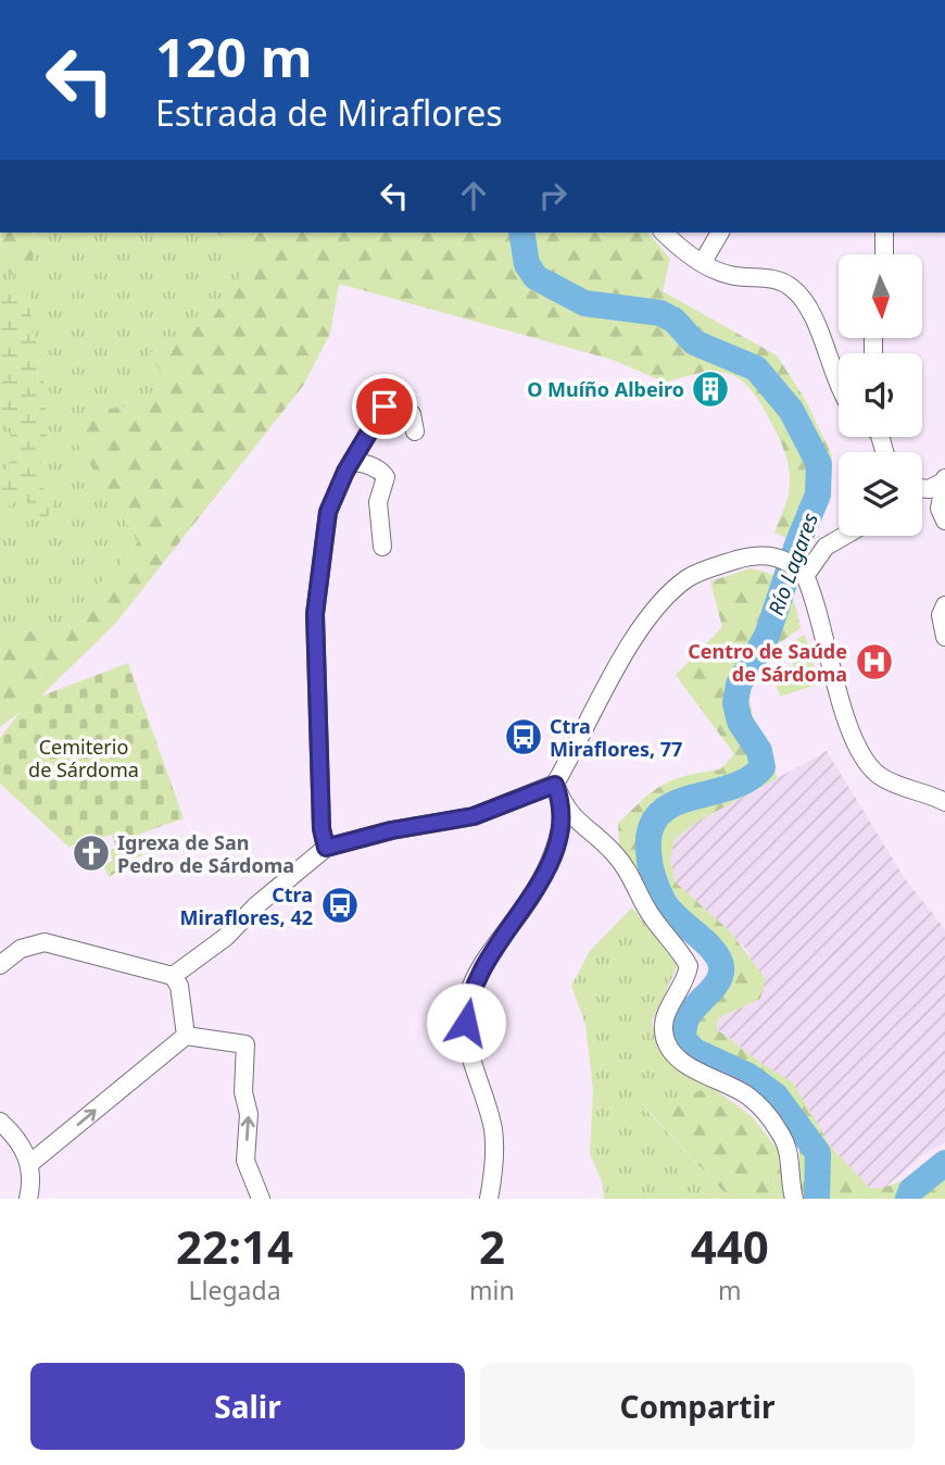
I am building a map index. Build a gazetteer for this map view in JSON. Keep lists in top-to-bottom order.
{
  "water": ["Río Lagares"],
  "parks": ["Cemiterio de Sárdoma"],
  "places": {
    "building": ["O Muíño Albeiro"],
    "hospital": ["Centro de Saúde de Sárdoma"],
    "bus stop": ["Ctra Miraflores, 77", "Ctra Miraflores, 42"],
    "church": ["Igrexa de San Pedro de Sárdoma"]
  },
  "north": "bottom",
  "page": {
    "turn": ["120 m", "Estrada de Miraflores"],
    "eta": [
      "22:14",
      "Llegada",
      "2",
      "min",
      "440",
      "m"
    ],
    "buttons": ["Salir", "Compartir"]
  }
}
